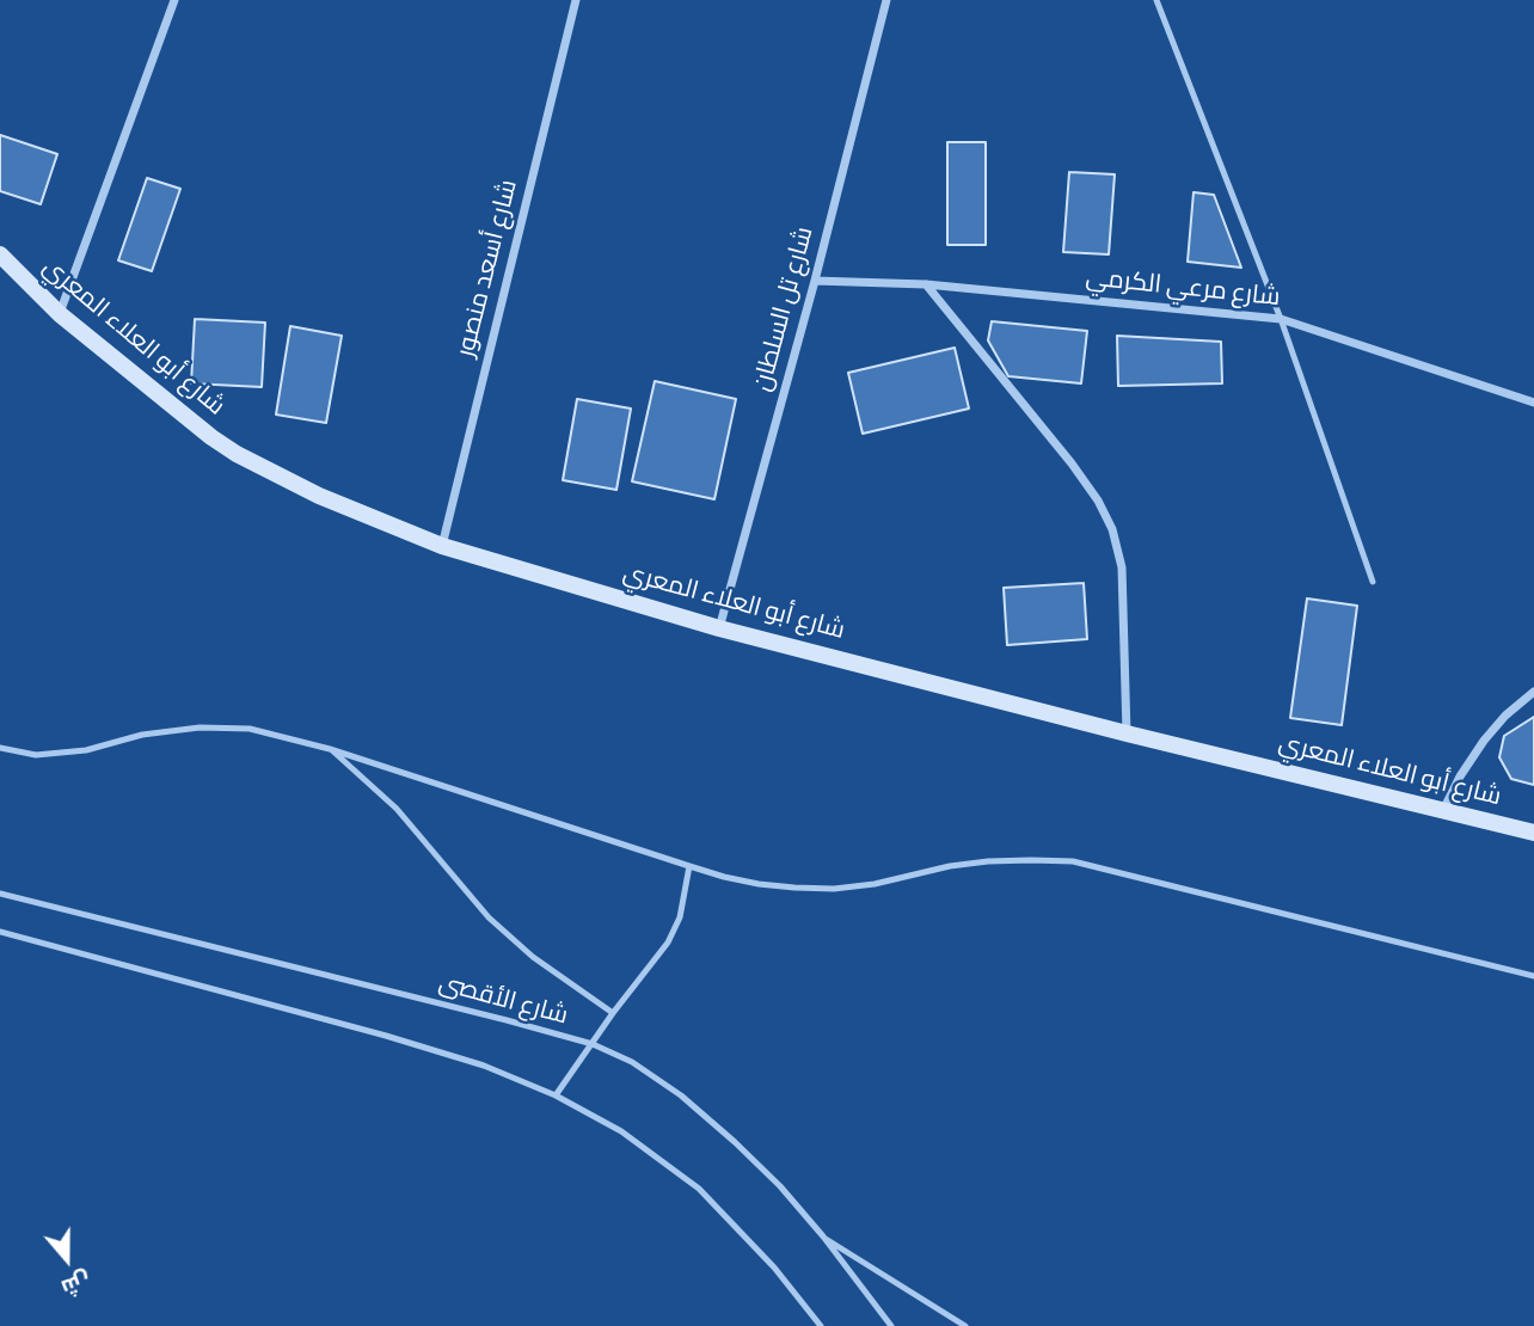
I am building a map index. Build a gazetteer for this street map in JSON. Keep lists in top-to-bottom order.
{
  "streets": {
    "street": [
      "شارع أسعد منصور",
      "شارع مرعي الكرمي",
      "شارع تل السلطان",
      "شارع أبو العلاء المعري"
    ],
    "lane": ["شارع الأقصى"]
  },
  "crossings": [
    ["شارع أسعد منصور", "شارع أبو العلاء المعري"],
    ["شارع مرعي الكرمي", "شارع تل السلطان"],
    ["شارع تل السلطان", "شارع أبو العلاء المعري"]
  ],
  "north": "bottom"
}
